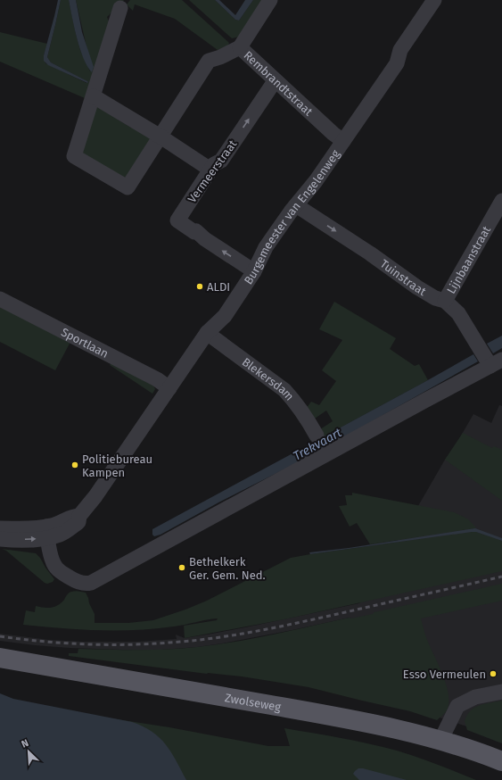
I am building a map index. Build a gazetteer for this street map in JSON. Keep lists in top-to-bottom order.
{
  "streets": {
    "main road": ["Zwolseweg"],
    "street": [
      "Rembrandtstraat",
      "Vermeerstraat",
      "Burgemeester van Engelenweg",
      "Lijnbaanstraat",
      "Tuinstraat",
      "Sportlaan",
      "Blekersdam"
    ]
  },
  "crossings": [
    ["Rembrandtstraat", "Vermeerstraat"],
    ["Rembrandtstraat", "Burgemeester van Engelenweg"],
    ["Vermeerstraat", "Burgemeester van Engelenweg"],
    ["Burgemeester van Engelenweg", "Tuinstraat"],
    ["Burgemeester van Engelenweg", "Sportlaan"],
    ["Burgemeester van Engelenweg", "Blekersdam"],
    ["Lijnbaanstraat", "Tuinstraat"]
  ],
  "one_way": ["Tuinstraat"],
  "water": ["Trekvaart"],
  "places": [
    "ALDI",
    "Politiebureau Kampen",
    "Bethelkerk Ger. Gem. Ned.",
    "Esso Vermeulen"
  ],
  "north": "top left"
}
